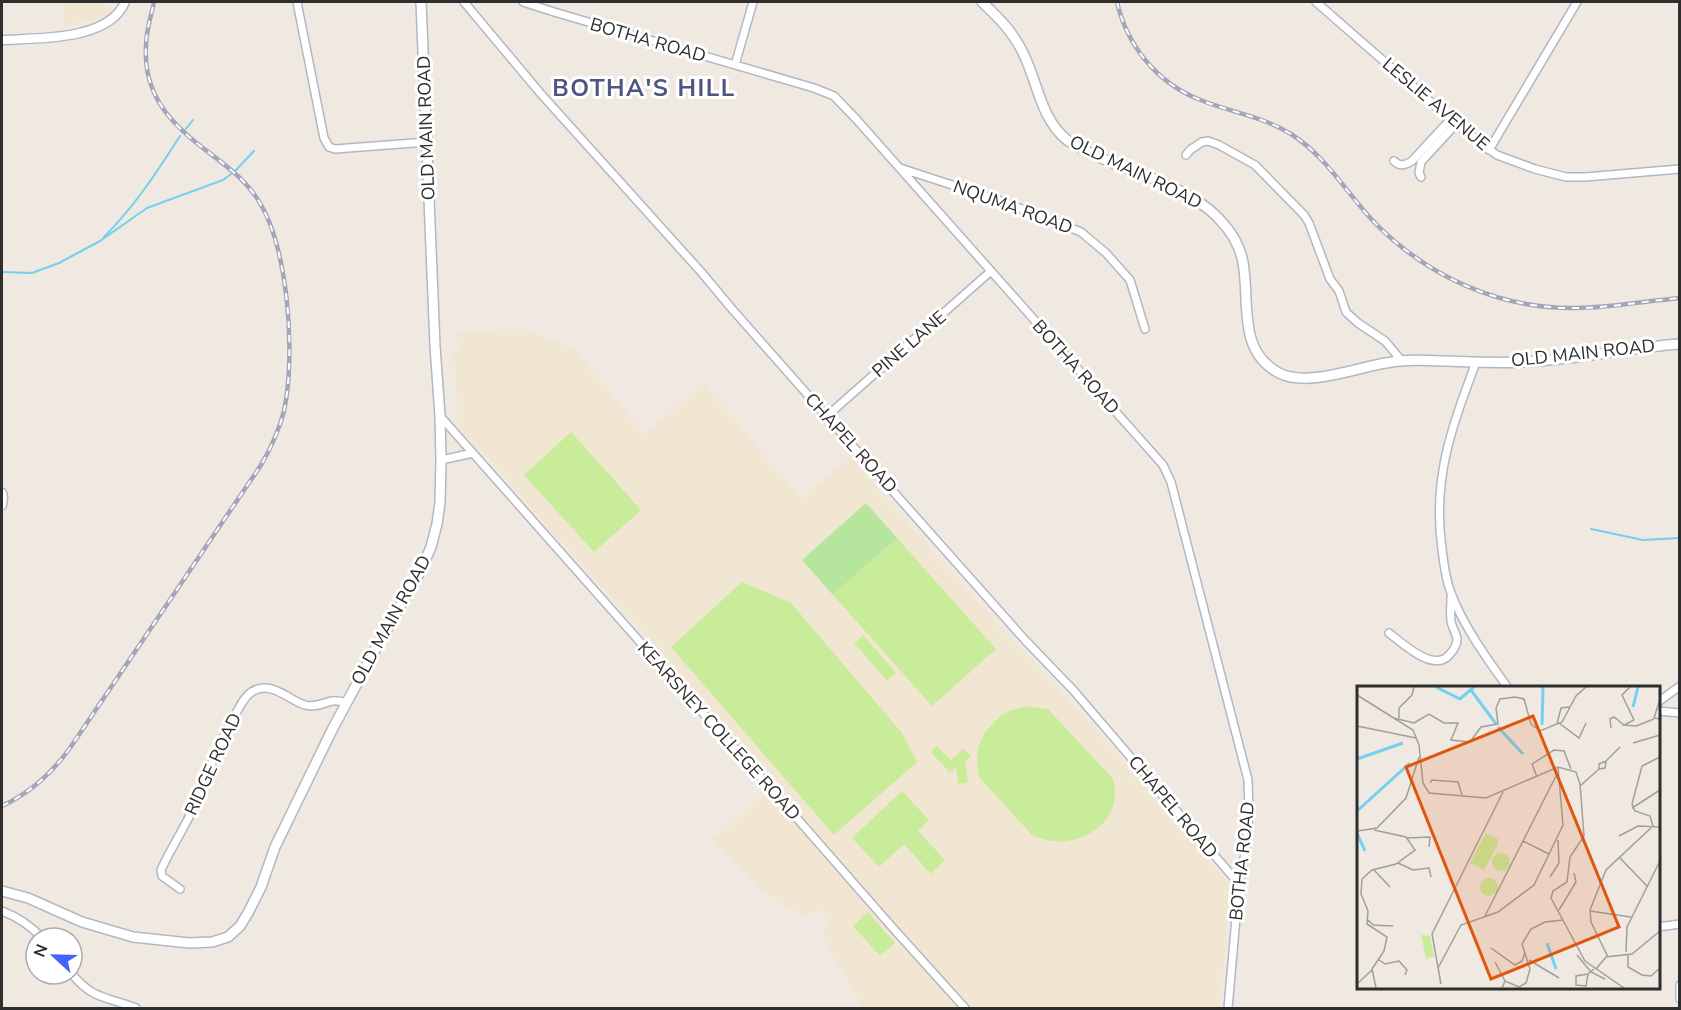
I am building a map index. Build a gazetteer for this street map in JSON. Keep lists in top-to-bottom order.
{
  "streets": {
    "main road": ["OLD MAIN ROAD"],
    "street": [
      "BOTHA ROAD",
      "LESLIE AVENUE",
      "NQUMA ROAD",
      "PINE LANE",
      "CHAPEL ROAD",
      "KEARSNEY COLLEGE ROAD",
      "RIDGE ROAD"
    ]
  },
  "crossings": [
    ["BOTHA ROAD", "NQUMA ROAD"],
    ["BOTHA ROAD", "PINE LANE"],
    ["BOTHA ROAD", "CHAPEL ROAD"],
    ["OLD MAIN ROAD", "KEARSNEY COLLEGE ROAD"],
    ["OLD MAIN ROAD", "RIDGE ROAD"],
    ["PINE LANE", "CHAPEL ROAD"]
  ],
  "districts": ["BOTHA'S HILL"],
  "north": "left"
}
